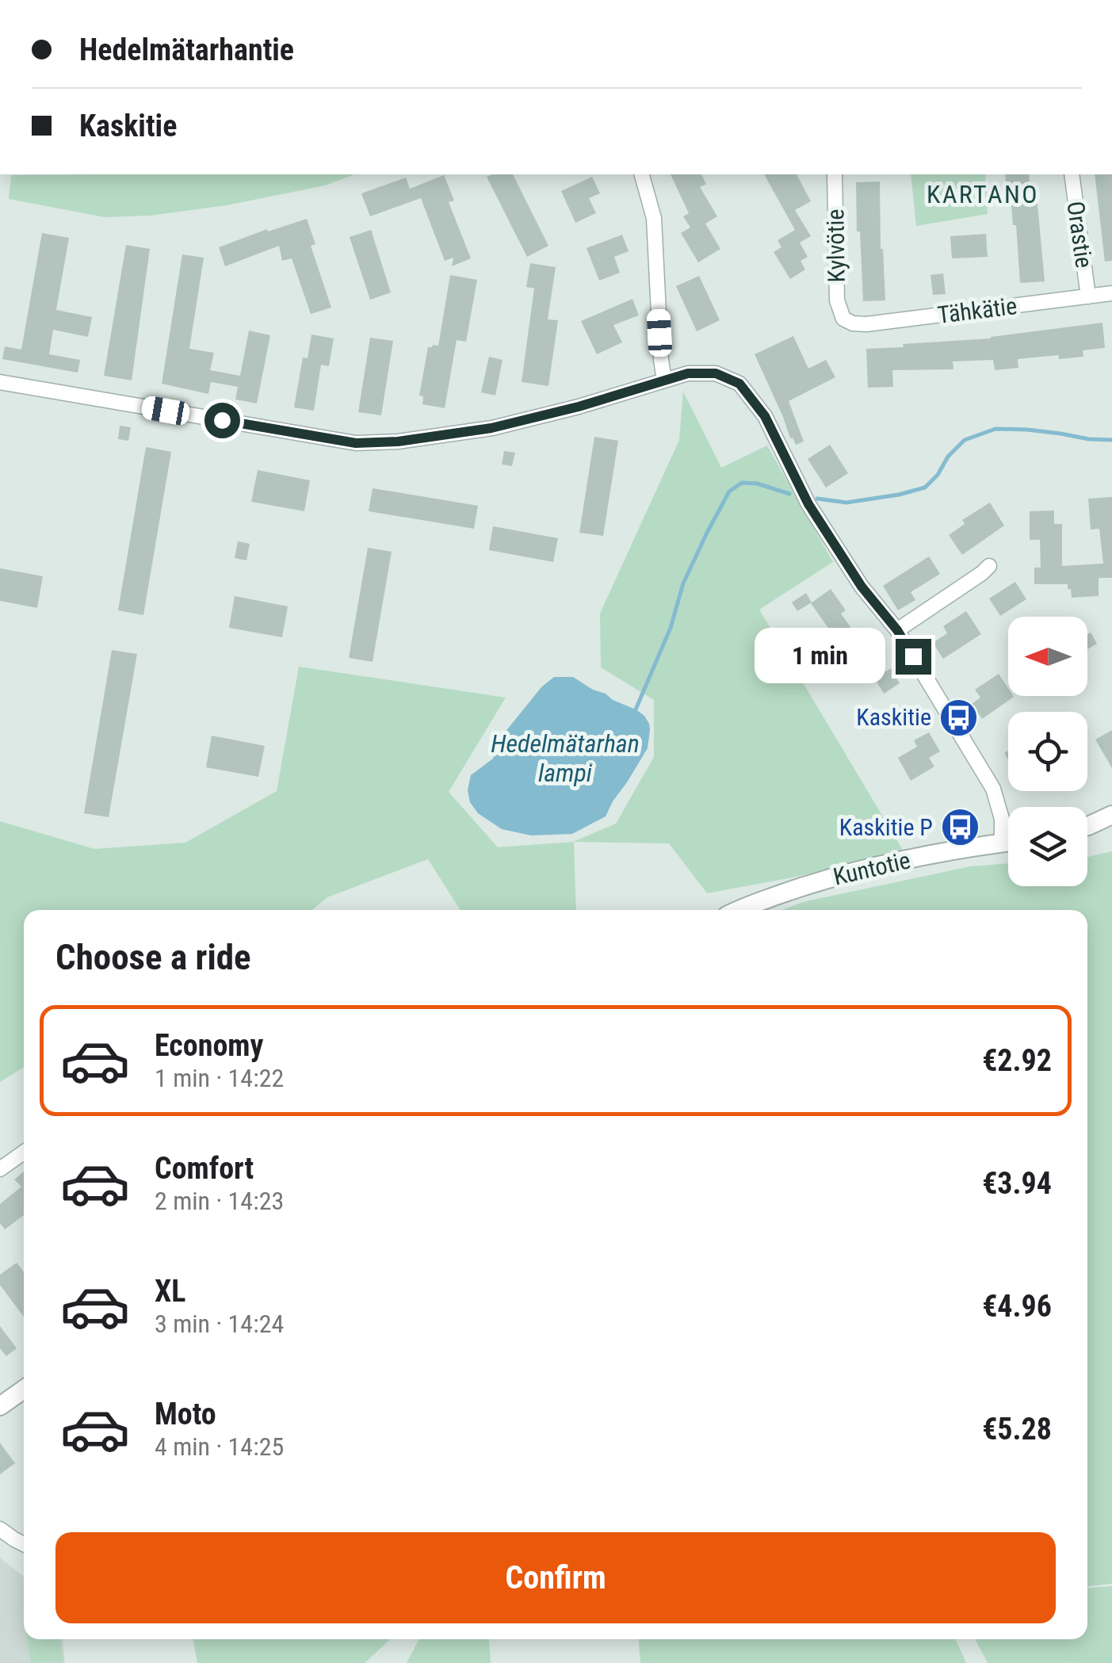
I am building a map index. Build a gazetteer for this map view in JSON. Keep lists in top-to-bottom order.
{
  "streets": {
    "street": [
      "Orastie",
      "Kylvötie",
      "Tähkätie",
      "Kuntotie"
    ]
  },
  "crossings": [
    ["Orastie", "Tähkätie"],
    ["Kylvötie", "Tähkätie"]
  ],
  "districts": ["KARTANO"],
  "water": ["Hedelmätarhan lampi"],
  "places": {
    "bus stop": ["Kaskitie", "Kaskitie P"]
  },
  "north": "left",
  "page": {
    "banner": ["Hedelmätarhantie", "Kaskitie"],
    "bubble": "1 min",
    "heading": "Choose a ride",
    "list": [
      {
        "name": "Economy",
        "note": "1 min · 14:22",
        "value": "€2.92"
      },
      {
        "name": "Comfort",
        "note": "2 min · 14:23",
        "value": "€3.94"
      },
      {
        "name": "XL",
        "note": "3 min · 14:24",
        "value": "€4.96"
      },
      {
        "name": "Moto",
        "note": "4 min · 14:25",
        "value": "€5.28"
      }
    ],
    "buttons": "Confirm"
  }
}
